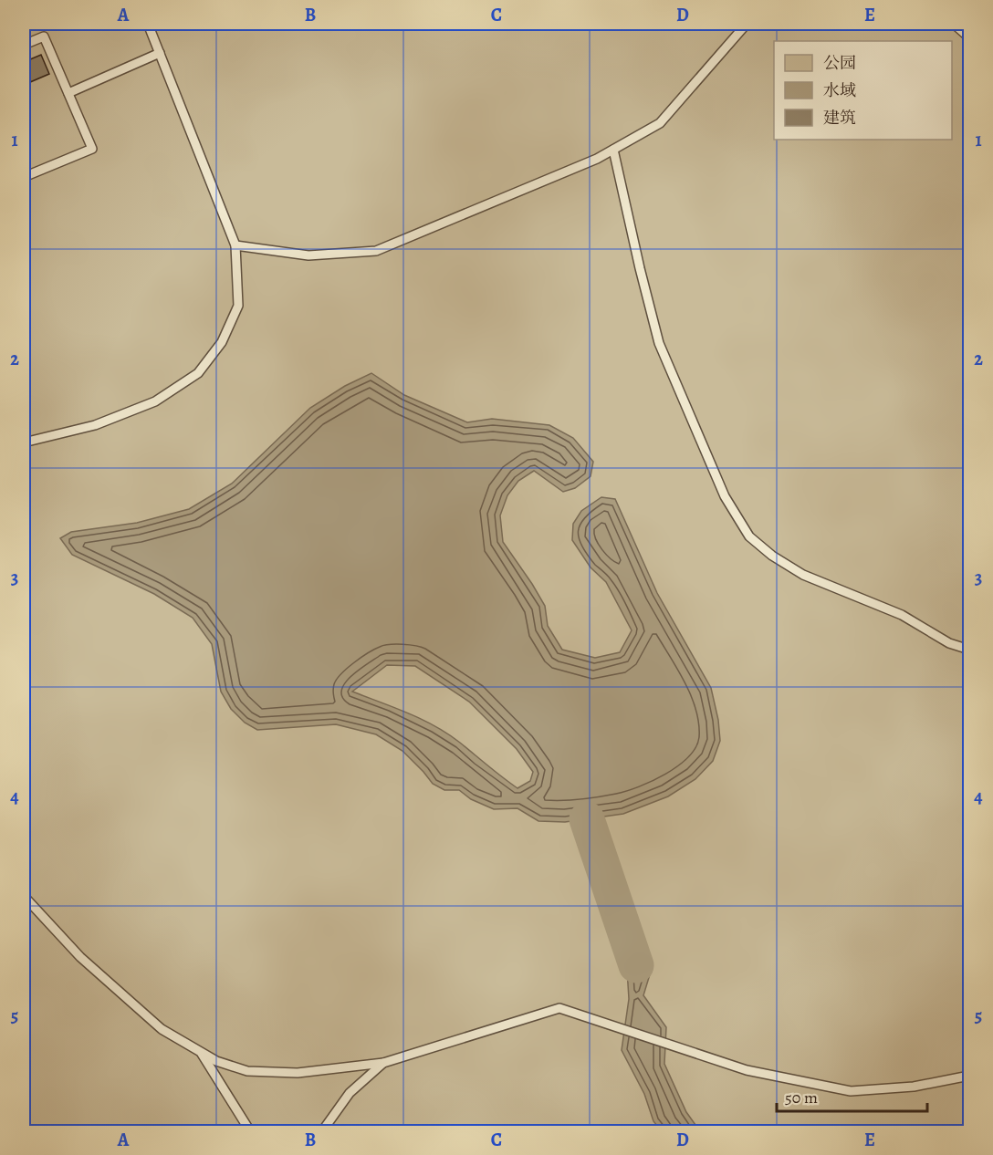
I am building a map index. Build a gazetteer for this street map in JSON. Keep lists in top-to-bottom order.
{
  "legend": ["公园", "水域", "建筑"],
  "scale_bar": "50 m",
  "grid": {
    "columns": [
      "A",
      "B",
      "C",
      "D",
      "E"
    ],
    "rows": [
      "1",
      "2",
      "3",
      "4",
      "5"
    ]
  }
}
